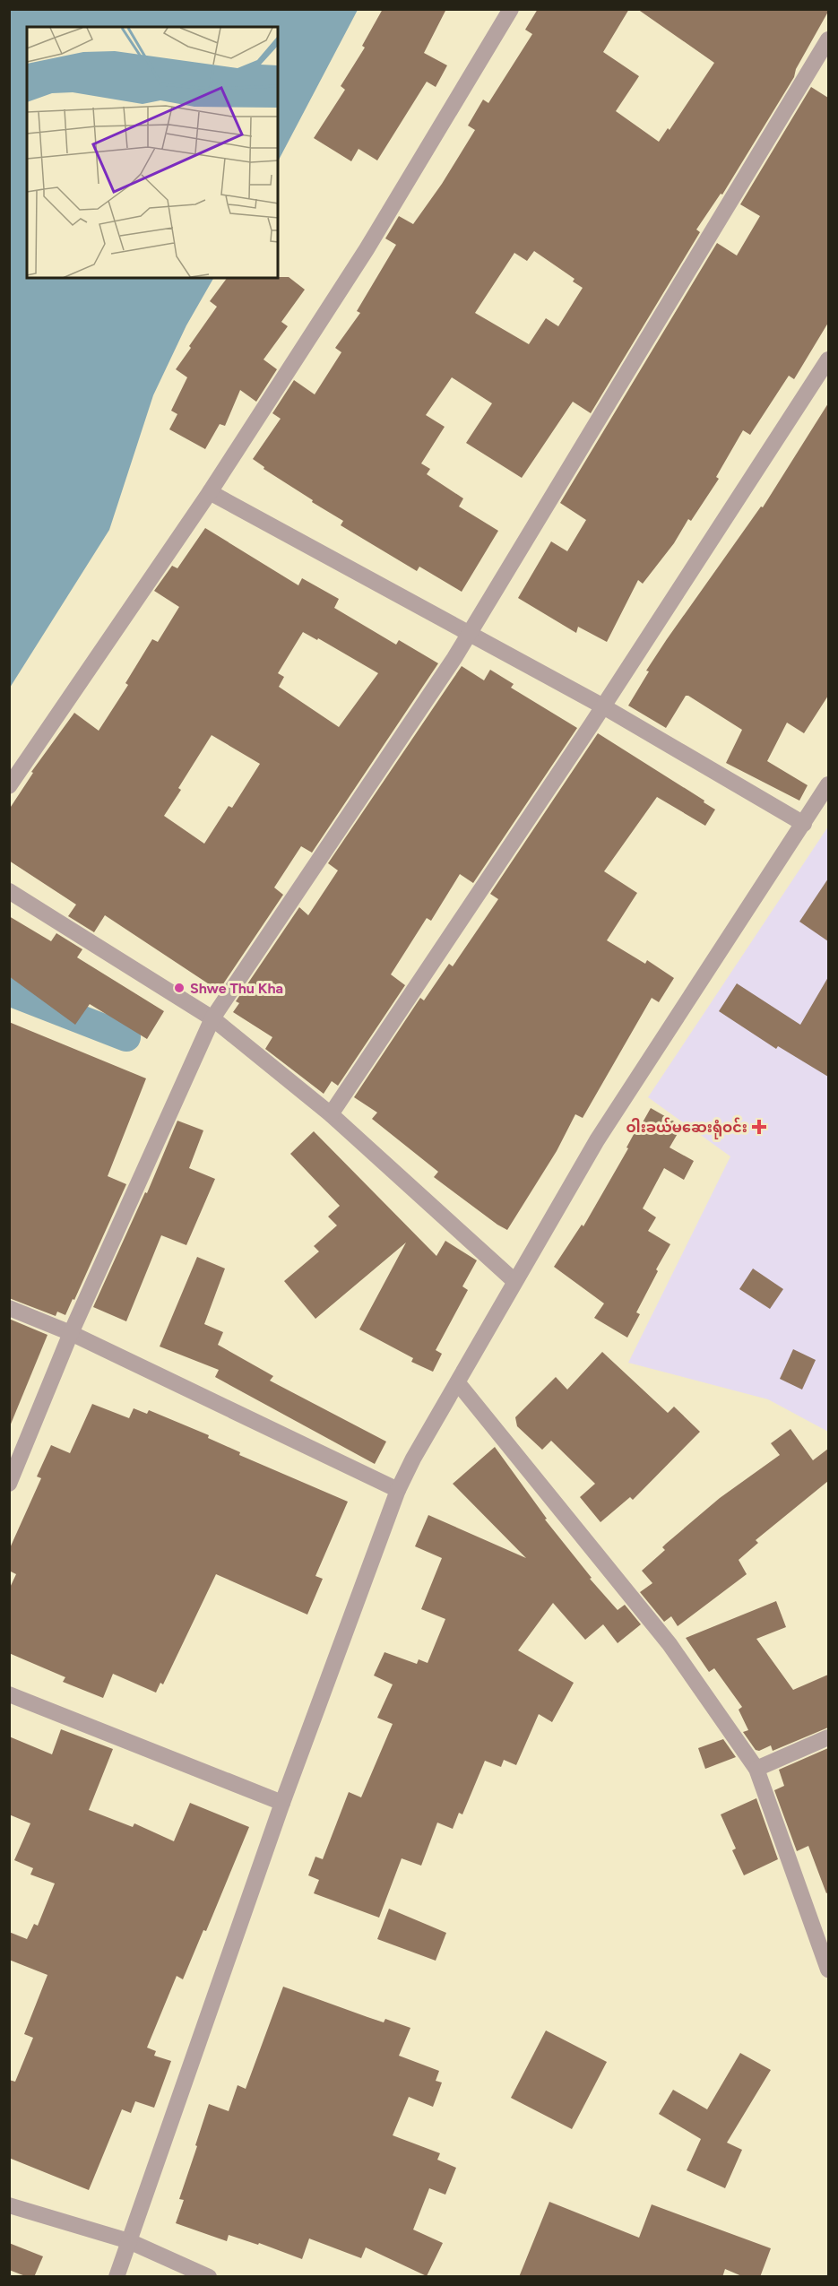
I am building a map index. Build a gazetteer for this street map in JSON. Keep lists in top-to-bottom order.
{
  "places": {
    "other": ["Shwe Thu Kha"],
    "health": ["ဝါးခယ်မဆေးရုံဝင်း"]
  }
}
